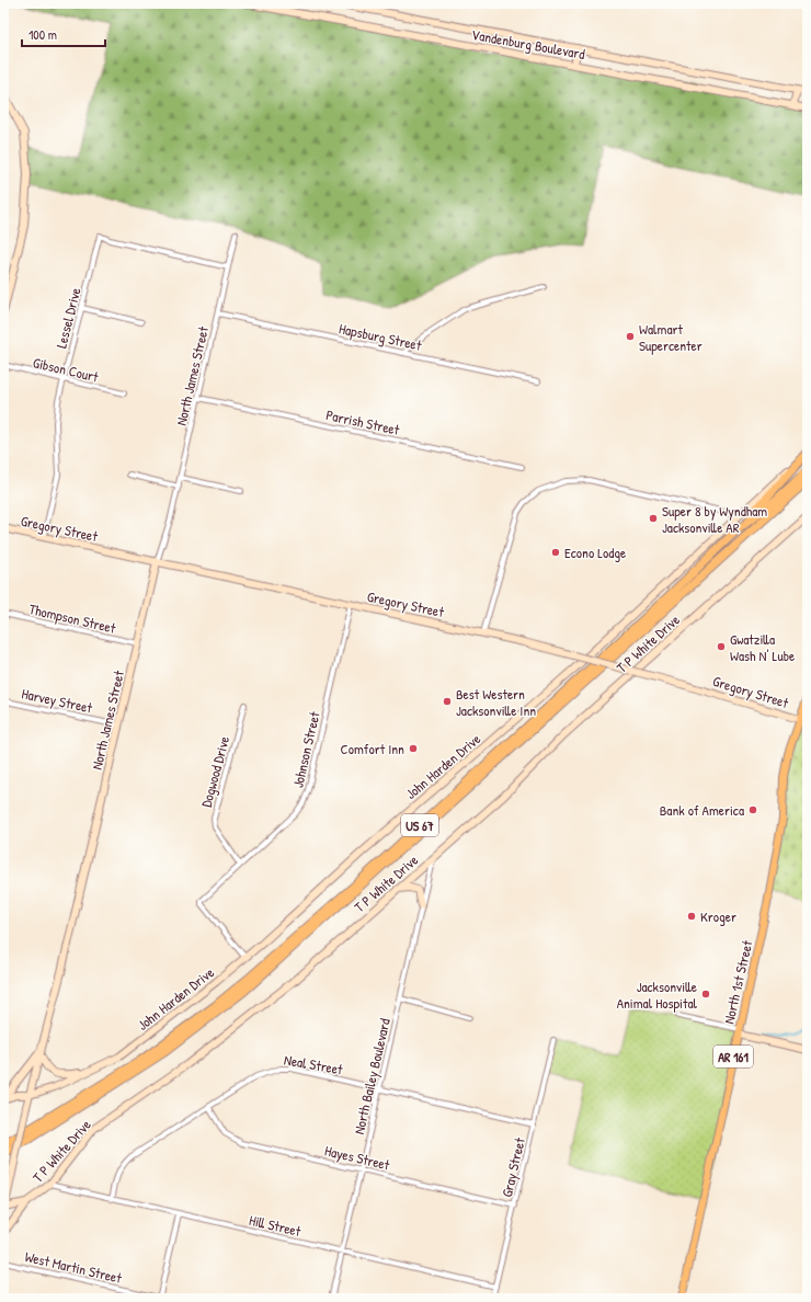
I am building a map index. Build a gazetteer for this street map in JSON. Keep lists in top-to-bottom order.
{
  "streets": {
    "highway": ["US 67"],
    "main road": [
      "Vandenburg Boulevard",
      "North James Street",
      "Gregory Street",
      "T P White Drive",
      "John Harden Drive",
      "North 1st Street",
      "AR 161"
    ],
    "street": [
      "Lessel Drive",
      "Hapsburg Street",
      "Gibson Court",
      "Parrish Street",
      "Thompson Street",
      "Harvey Street",
      "Johnson Street",
      "Dogwood Drive",
      "Neal Street",
      "North Bailey Boulevard",
      "Hayes Street",
      "Gray Street",
      "Hill Street",
      "West Martin Street"
    ]
  },
  "crossings": [
    ["Lessel Drive", "Gibson Court"],
    ["Lessel Drive", "North James Street"],
    ["Lessel Drive", "Gregory Street"],
    ["Hapsburg Street", "North James Street"],
    ["North James Street", "Parrish Street"],
    ["North James Street", "Gregory Street"],
    ["North James Street", "Thompson Street"],
    ["North James Street", "T P White Drive"],
    ["North James Street", "Harvey Street"],
    ["North James Street", "John Harden Drive"],
    ["Gregory Street", "Johnson Street"],
    ["Gregory Street", "North 1st Street"],
    ["T P White Drive", "North Bailey Boulevard"],
    ["T P White Drive", "Hill Street"],
    ["Johnson Street", "John Harden Drive"],
    ["Johnson Street", "Dogwood Drive"],
    ["Neal Street", "North Bailey Boulevard"],
    ["Neal Street", "Hayes Street"],
    ["Neal Street", "Gray Street"],
    ["Neal Street", "Hill Street"],
    ["North Bailey Boulevard", "Hayes Street"],
    ["North Bailey Boulevard", "Hill Street"],
    ["Hayes Street", "Gray Street"],
    ["Gray Street", "Hill Street"]
  ],
  "places": [
    "Walmart Supercenter",
    "Super 8 by Wyndham Jacksonville AR",
    "Econo Lodge",
    "Gwatzilla Wash N' Lube",
    "Best Western Jacksonville Inn",
    "Comfort Inn",
    "Bank of America",
    "Kroger",
    "Jacksonville Animal Hospital"
  ],
  "scale_bar": "100 m"
}
